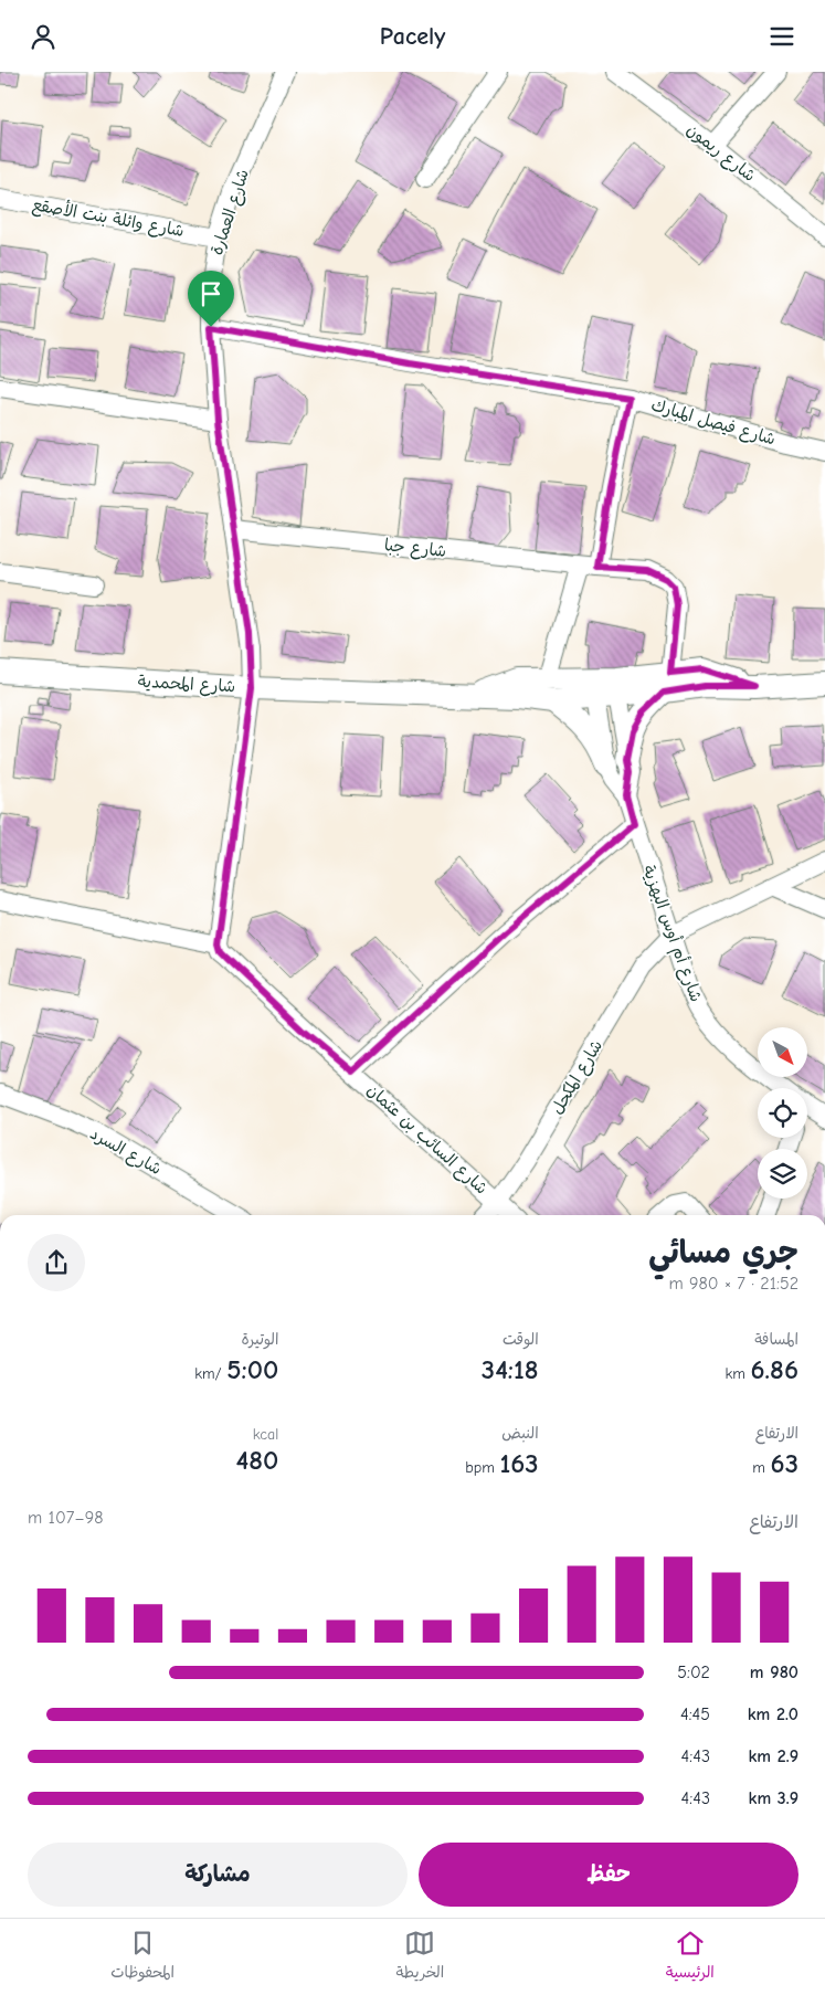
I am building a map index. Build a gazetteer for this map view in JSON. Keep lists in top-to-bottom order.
{
  "streets": {
    "street": [
      "شارع ريمون",
      "شارع العمارة",
      "شارع وائلة بنت الأصقع",
      "شارع فيصل المبارك",
      "شارع جبا",
      "شارع المحمدية",
      "شارع أم أوس البهزية",
      "شارع المكحل",
      "شارع السائب بن عثمان",
      "شارع السرد"
    ]
  },
  "crossings": [
    ["شارع العمارة", "شارع وائلة بنت الأصقع"],
    ["شارع العمارة", "شارع فيصل المبارك"],
    ["شارع العمارة", "شارع جبا"],
    ["شارع العمارة", "شارع المحمدية"],
    ["شارع جبا", "شارع المحمدية"],
    ["شارع المحمدية", "شارع أم أوس البهزية"],
    ["شارع أم أوس البهزية", "شارع المكحل"],
    ["شارع المكحل", "شارع السائب بن عثمان"]
  ],
  "north": "bottom right",
  "page": {
    "header": "Pacely",
    "heading": ["جري مسائي", "21:52 · 7 × 980 m"],
    "stats": [
      ["المسافة", "6.86 km"],
      ["الوقت", "34:18"],
      ["الوتيرة", "5:00 /km"],
      ["الارتفاع", "63 m"],
      ["النبض", "163 bpm"],
      ["kcal", "480"]
    ],
    "chart": ["الارتفاع", "98–107 m"],
    "list": [
      {
        "name": "980 m",
        "note": "5:02"
      },
      {
        "name": "2.0 km",
        "note": "4:45"
      },
      {
        "name": "2.9 km",
        "note": "4:43"
      },
      {
        "name": "3.9 km",
        "note": "4:43"
      }
    ],
    "buttons": ["حفظ", "مشاركة"],
    "tabs": ["الرئيسية", "الخريطة", "المحفوظات"]
  }
}
